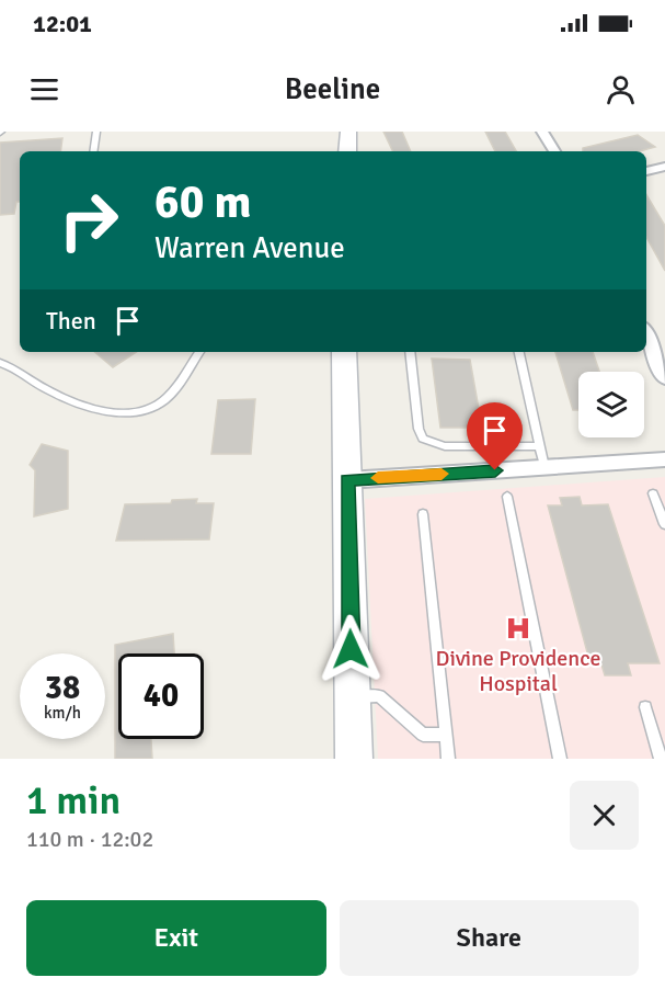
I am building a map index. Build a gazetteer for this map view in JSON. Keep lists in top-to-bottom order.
{
  "places": {
    "hospital": ["Divine Providence Hospital"]
  },
  "page": {
    "status": "12:01",
    "header": "Beeline",
    "turn": ["60 m", "Warren Avenue"],
    "then": "Then",
    "speed": "38 km/h",
    "limit": "40",
    "heading": ["1 min", "110 m · 12:02"],
    "buttons": ["Exit", "Share"]
  }
}
